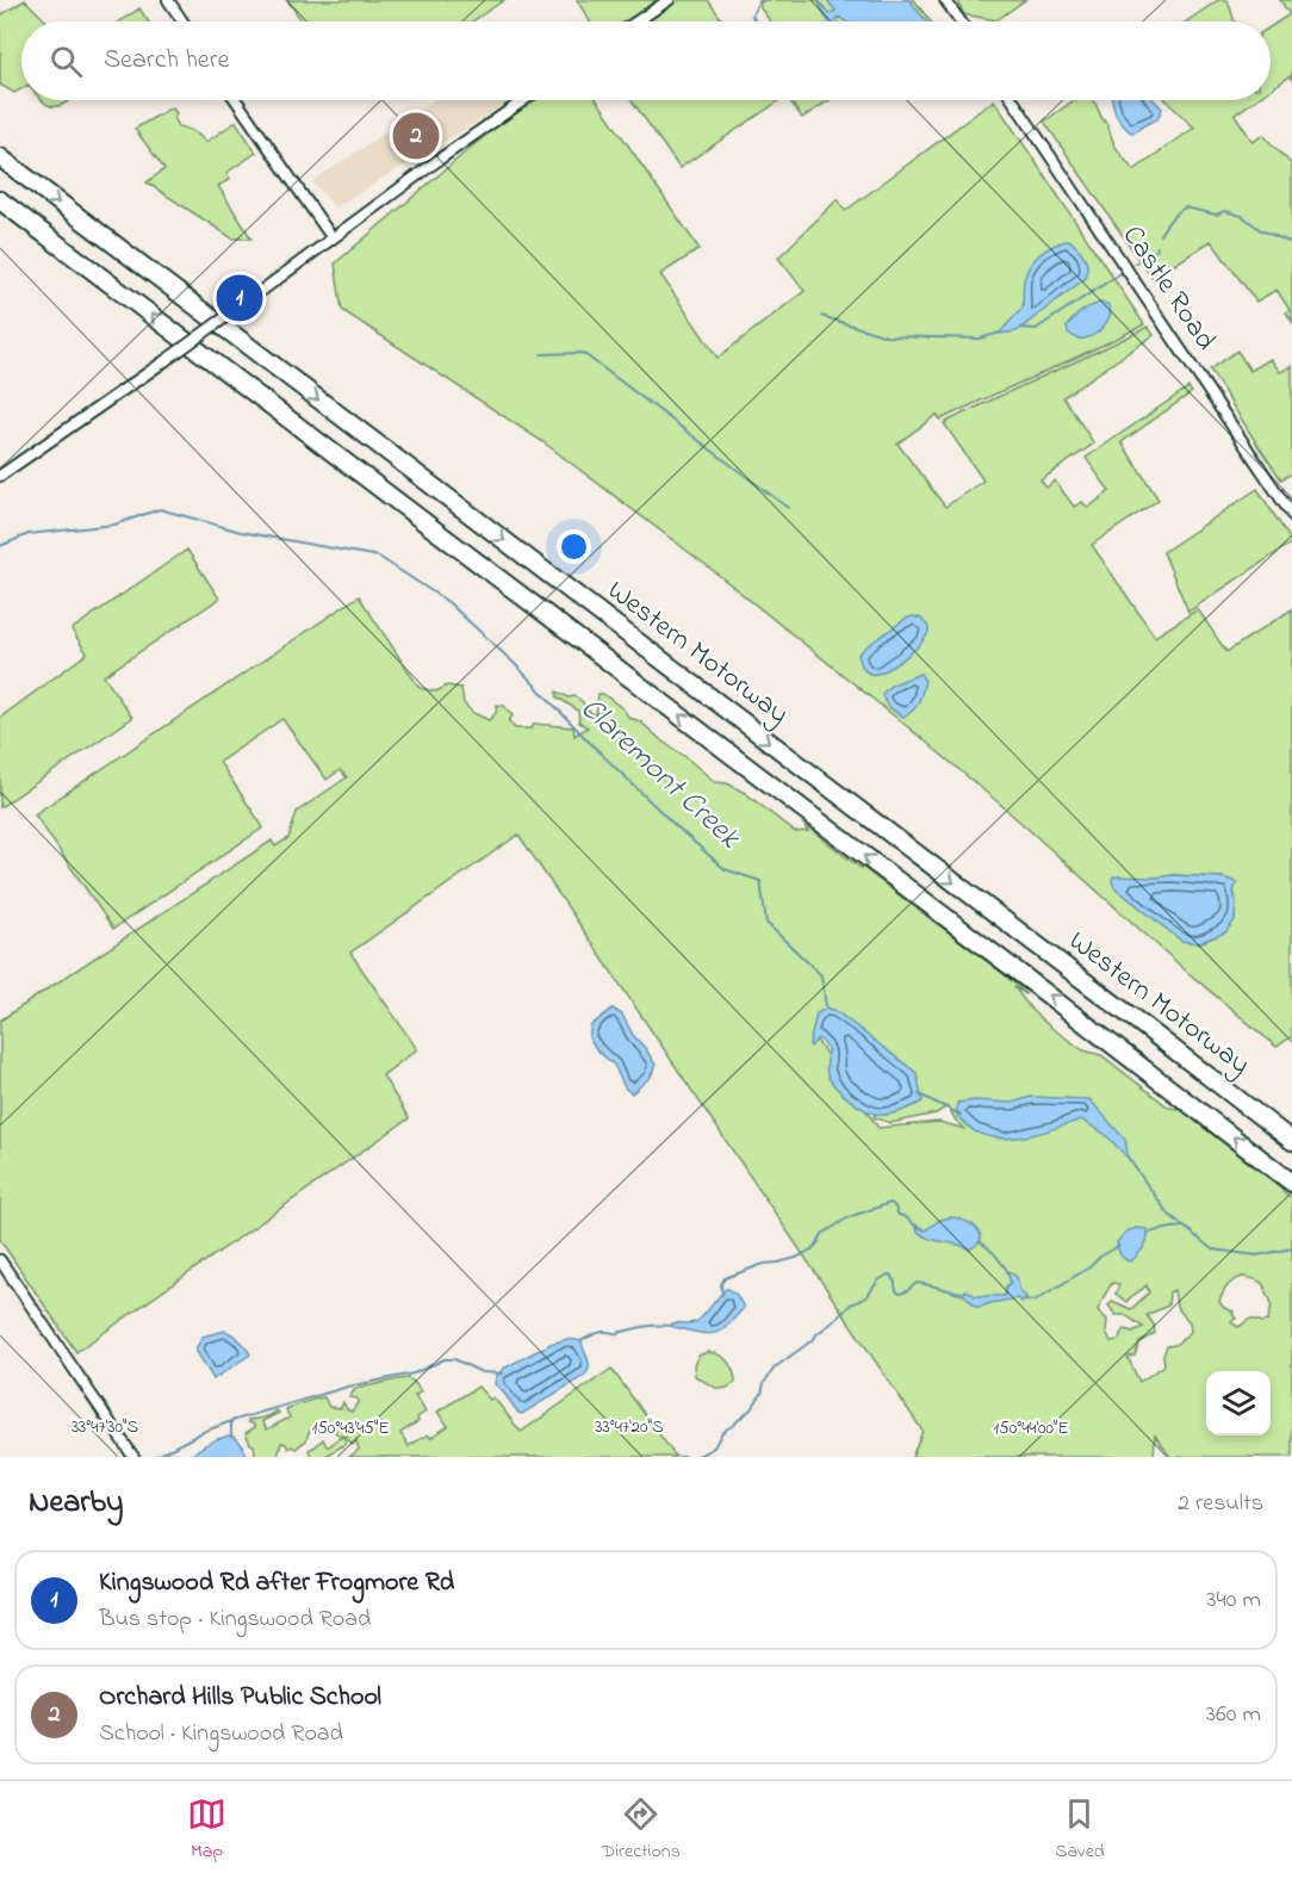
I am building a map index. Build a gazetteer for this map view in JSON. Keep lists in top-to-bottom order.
{
  "streets": {
    "highway": ["Western Motorway"],
    "street": ["Castle Road"]
  },
  "water": ["Claremont Creek"],
  "page": {
    "search": "Search here",
    "pins": ["2", "1"],
    "heading": ["Nearby", "2 results"],
    "list": [
      {
        "mark": "1",
        "name": "Kingswood Rd after Frogmore Rd",
        "note": "Bus stop · Kingswood Road",
        "value": "340 m"
      },
      {
        "mark": "2",
        "name": "Orchard Hills Public School",
        "note": "School · Kingswood Road",
        "value": "360 m"
      }
    ],
    "nav": ["Map", "Directions", "Saved"]
  },
  "coordinates": [
    "33°47'30\"S",
    "33°47'20\"S",
    "150°43'45\"E",
    "150°44'00\"E"
  ]
}
